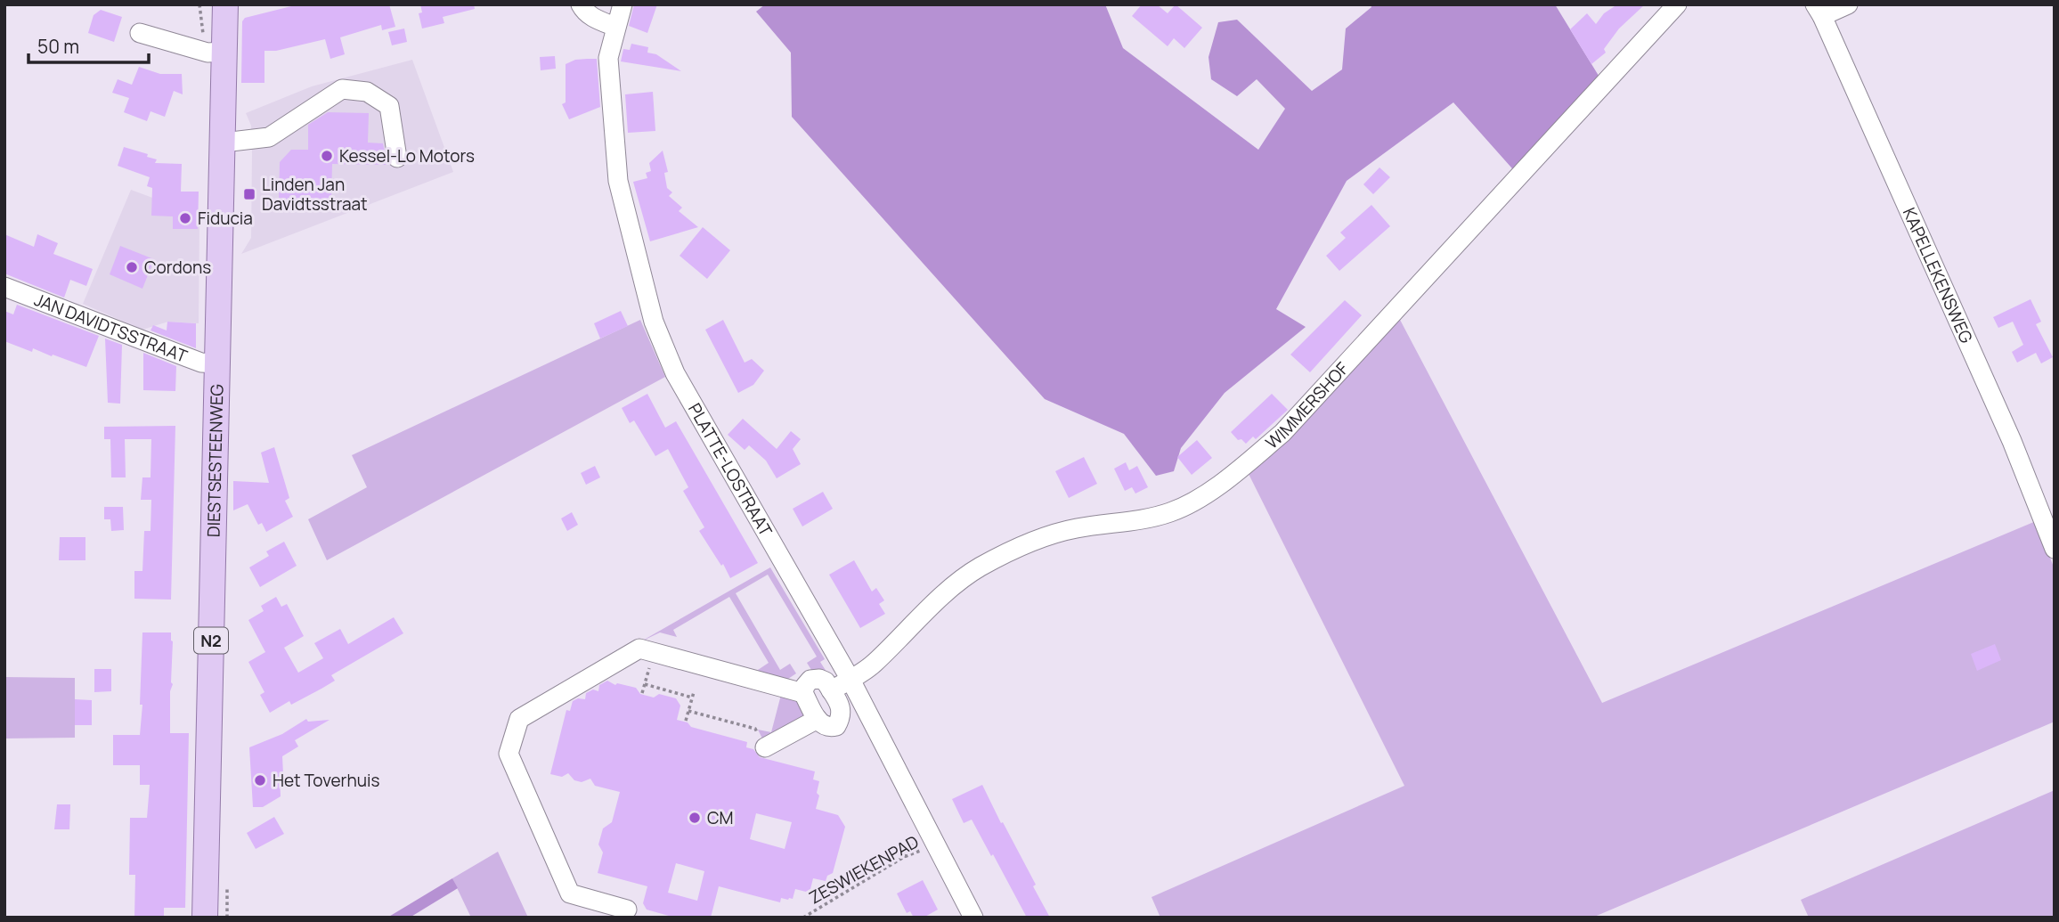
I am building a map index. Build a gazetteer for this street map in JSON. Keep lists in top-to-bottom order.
{
  "streets": {
    "main road": ["DIESTSESTEENWEG", "N2"],
    "street": [
      "KAPELLEKENSWEG",
      "JAN DAVIDTSSTRAAT",
      "WIMMERSHOF",
      "PLATTE-LOSTRAAT"
    ],
    "path": ["ZESWIEKENPAD"]
  },
  "crossings": [
    ["JAN DAVIDTSSTRAAT", "DIESTSESTEENWEG"],
    ["WIMMERSHOF", "PLATTE-LOSTRAAT"],
    ["PLATTE-LOSTRAAT", "ZESWIEKENPAD"]
  ],
  "places": {
    "other": [
      "Kessel-Lo Motors",
      "Fiducia",
      "Cordons",
      "Het Toverhuis",
      "CM"
    ],
    "transit": ["Linden Jan Davidtsstraat"]
  },
  "scale_bar": "50 m"
}
